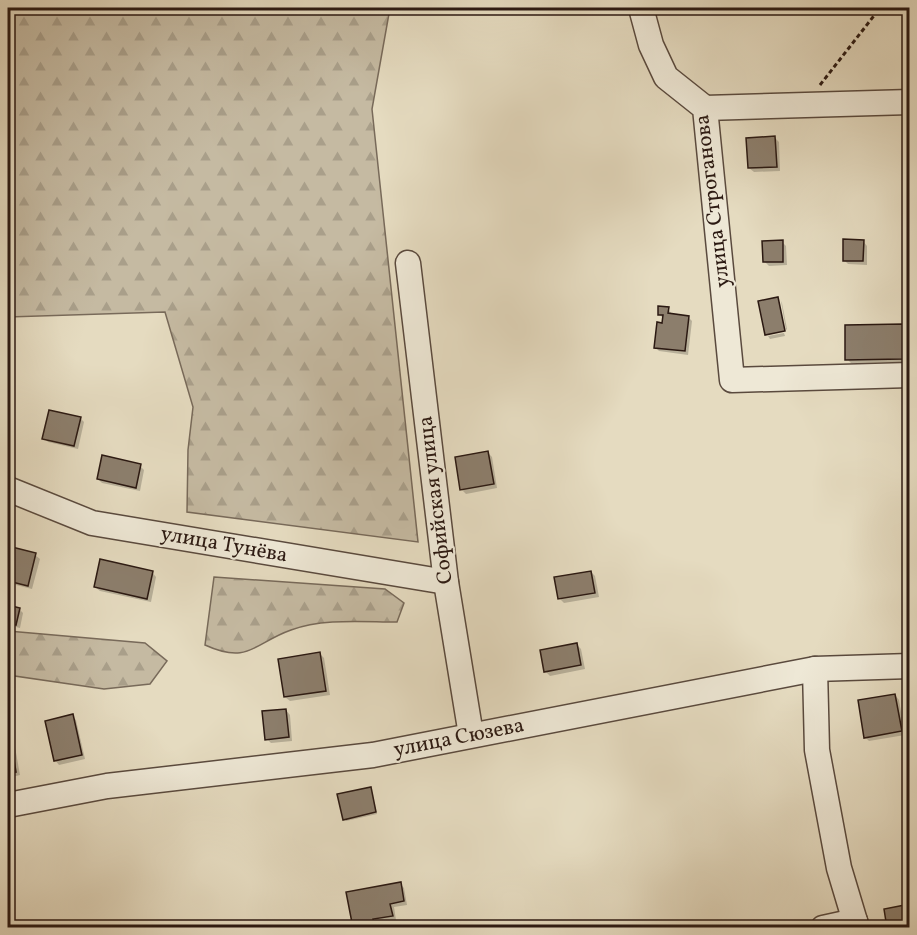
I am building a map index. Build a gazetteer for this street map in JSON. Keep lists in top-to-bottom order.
{
  "streets": {
    "street": [
      "улица Строганова",
      "Софийская улица",
      "улица Тунёва",
      "улица Сюзева"
    ]
  },
  "crossings": [
    ["Софийская улица", "улица Тунёва"],
    ["Софийская улица", "улица Сюзева"]
  ]
}
